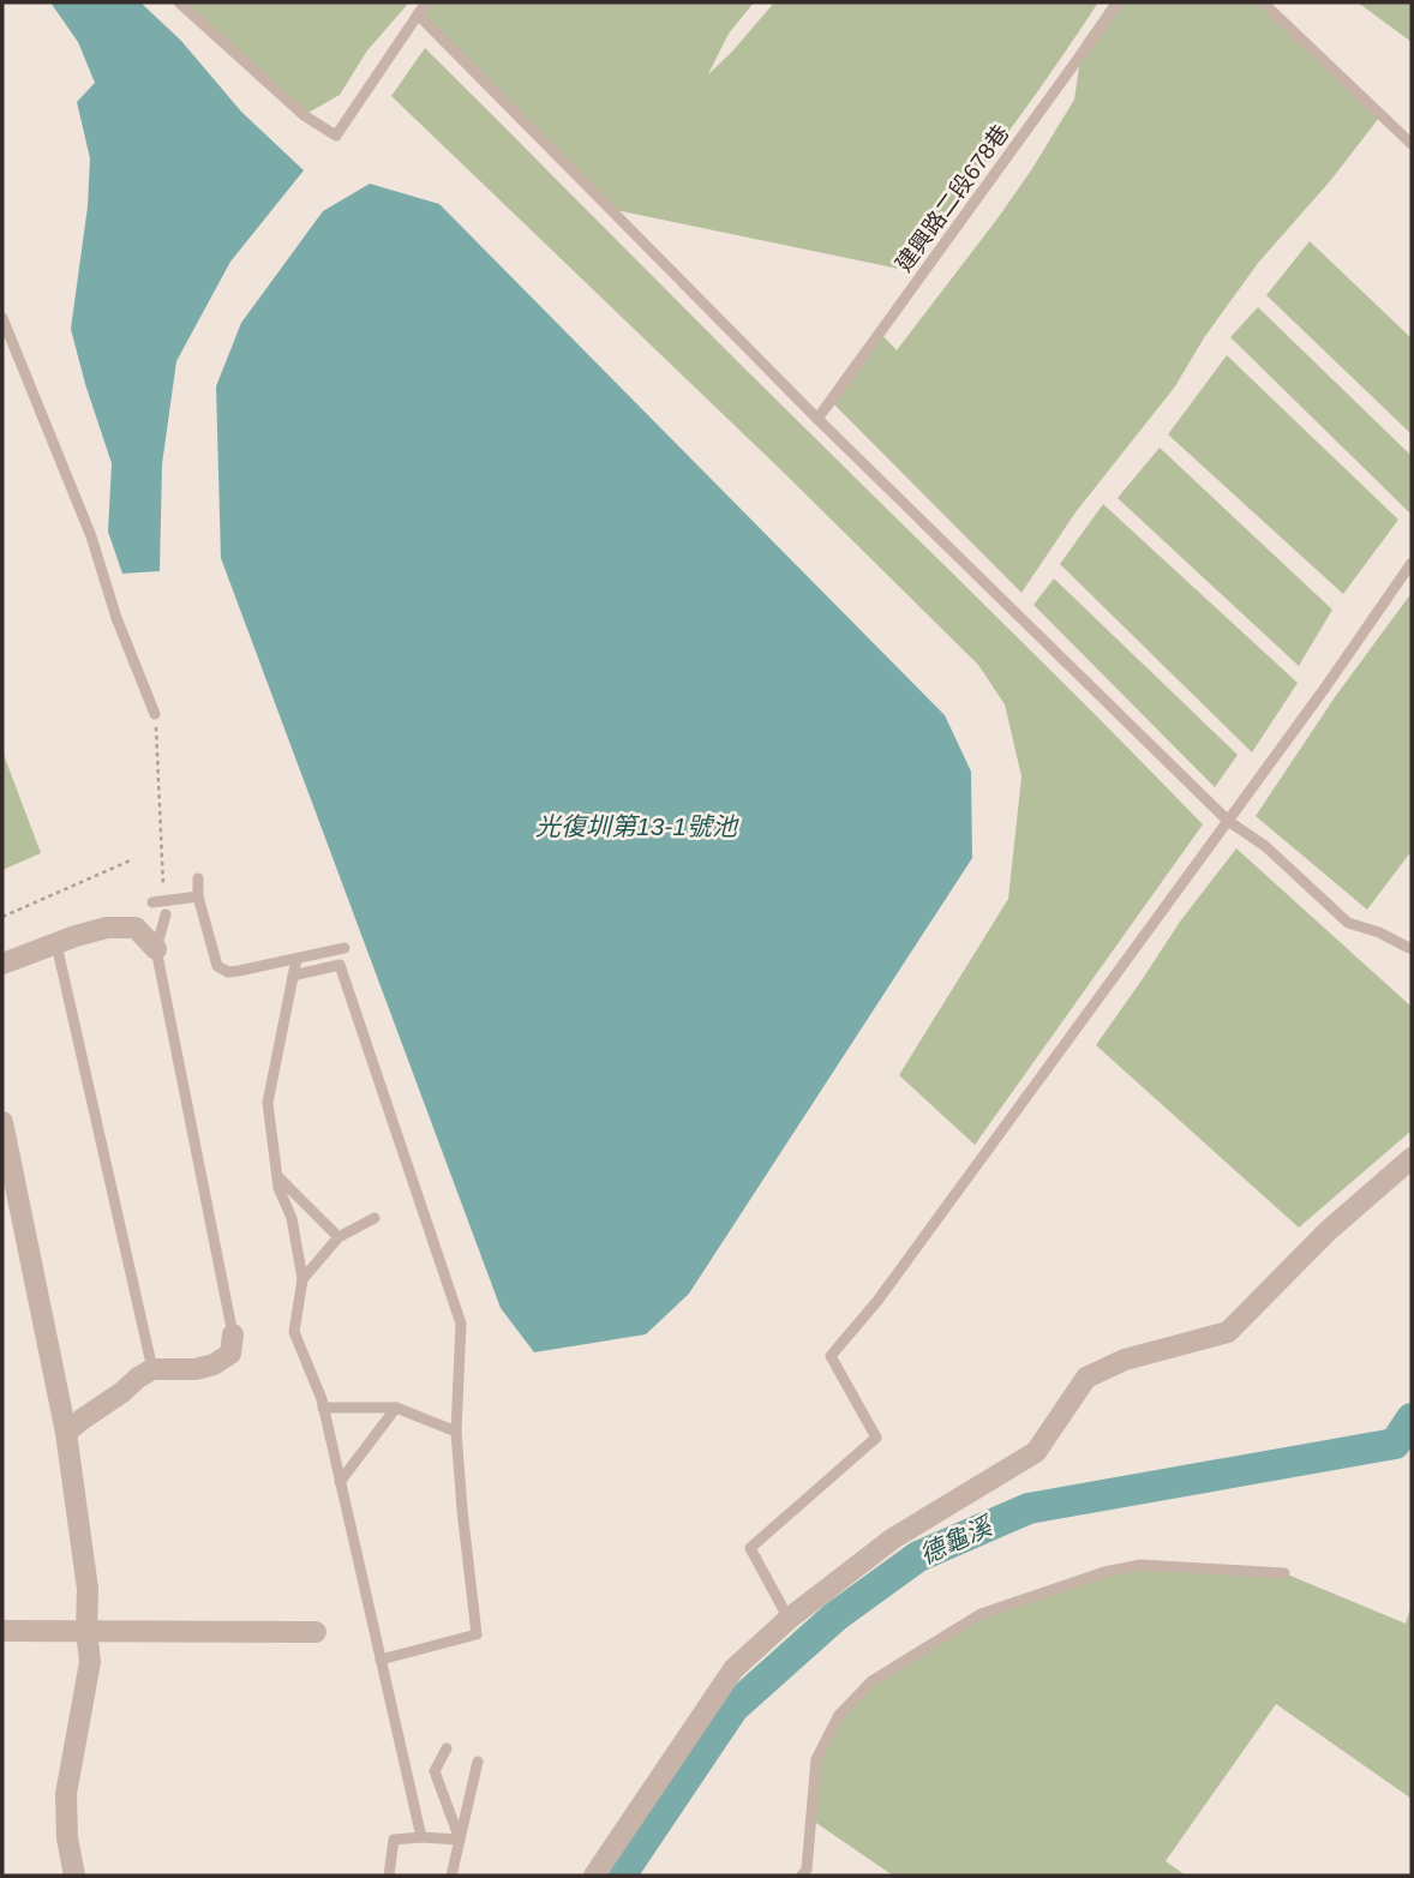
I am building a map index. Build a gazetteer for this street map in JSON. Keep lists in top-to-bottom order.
{
  "streets": {
    "lane": ["建興路二段678巷"]
  },
  "water": ["光復圳第13-1號池", "德龜溪"]
}
